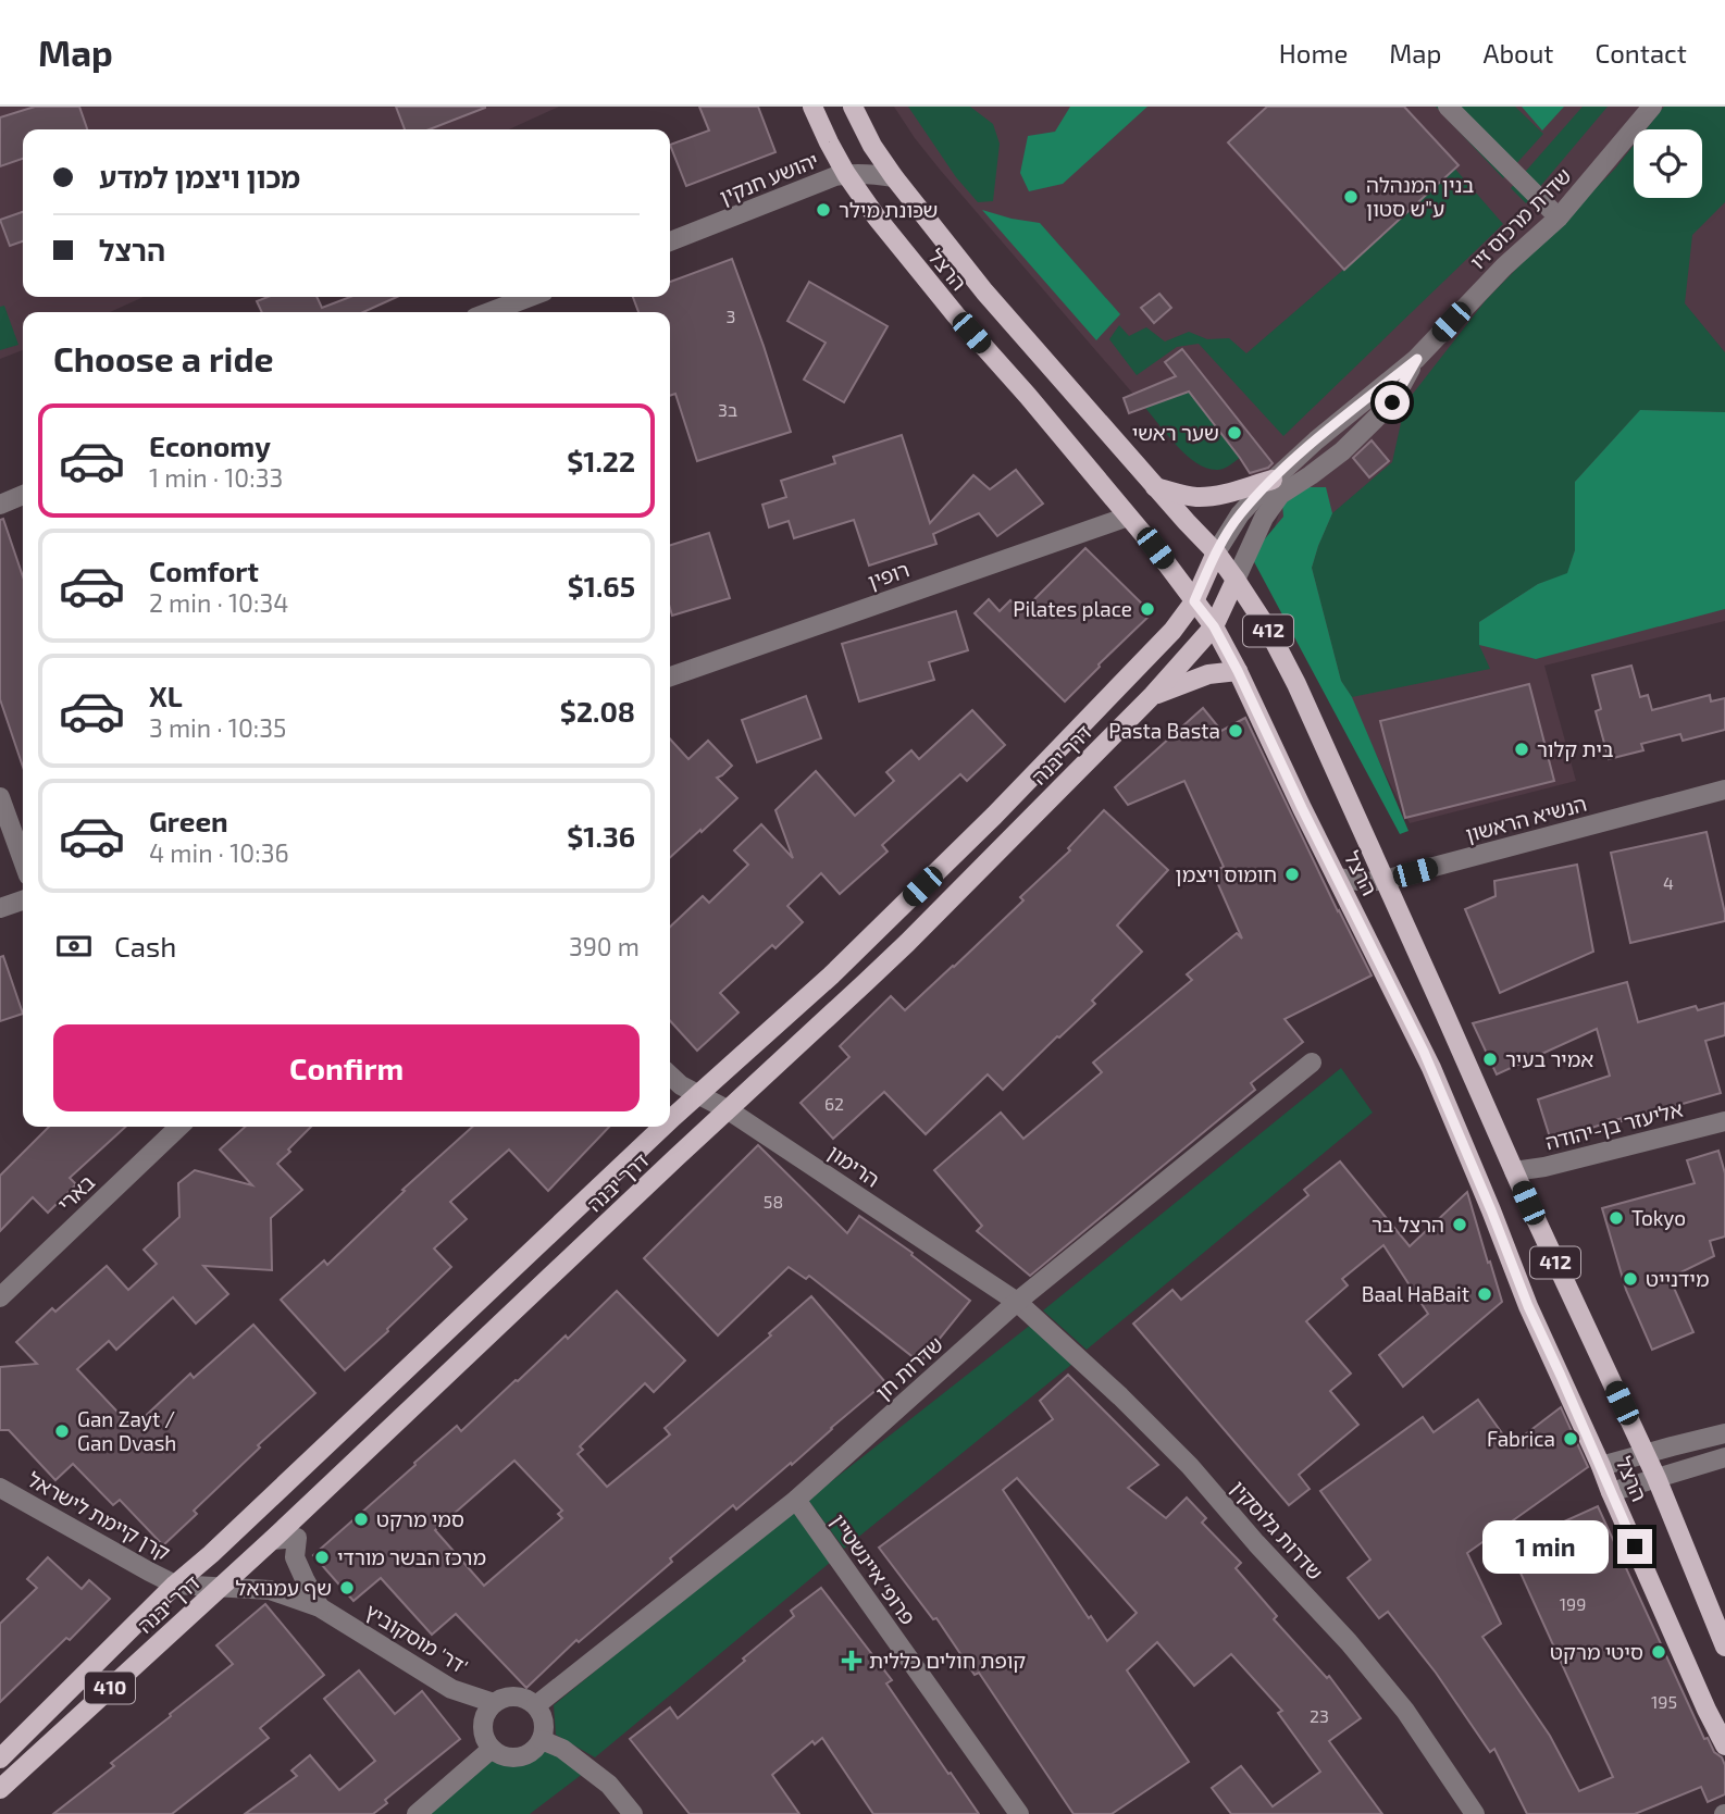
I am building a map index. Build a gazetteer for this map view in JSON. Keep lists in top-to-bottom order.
{
  "streets": {
    "main road": [
      "הרצל",
      "412",
      "דרך יבנה",
      "410"
    ],
    "street": [
      "יהושע חנקין",
      "שדרת מרכוס זיו",
      "רופין",
      "הנשיא הראשון",
      "אליעזר בן-יהודה",
      "הרימון",
      "בארי",
      "שדרות חן",
      "קרן קיימת לישראל",
      "שדרות גלוסקין",
      "פרופ׳ איינשטיין",
      "דר' מוסקוביץ'"
    ]
  },
  "crossings": [
    ["יהושע חנקין", "הרצל"],
    ["שדרת מרכוס זיו", "הרצל"],
    ["שדרת מרכוס זיו", "דרך יבנה"],
    ["הרצל", "רופין"],
    ["הרצל", "דרך יבנה"],
    ["הרצל", "הנשיא הראשון"],
    ["הרצל", "אליעזר בן-יהודה"],
    ["דרך יבנה", "הרימון"],
    ["דרך יבנה", "קרן קיימת לישראל"],
    ["דרך יבנה", "דר' מוסקוביץ'"],
    ["הרימון", "שדרות חן"],
    ["הרימון", "שדרות גלוסקין"],
    ["שדרות חן", "שדרות גלוסקין"],
    ["שדרות חן", "פרופ׳ איינשטיין"],
    ["שדרות חן", "דר' מוסקוביץ'"],
    ["קרן קיימת לישראל", "דר' מוסקוביץ'"]
  ],
  "places": {
    "other": [
      "בנין המנהלה ע\"ש סטון",
      "שכונת מילר",
      "שער ראשי",
      "Pilates place",
      "Pasta Basta",
      "בית קלור",
      "חומוס ויצמן",
      "אמיר בעיר",
      "Tokyo",
      "הרצל בר",
      "מידנייט",
      "Baal HaBait",
      "Gan Zayt / Gan Dvash",
      "Fabrica",
      "סמי מרקט",
      "מרכז הבשר מורדי",
      "שף עמנואל",
      "סיטי מרקט"
    ],
    "health": ["קופת חולים כללית"]
  },
  "house_numbers": [
    "3",
    "3ב",
    "4",
    "62",
    "58",
    "199",
    "195",
    "23"
  ],
  "page": {
    "header": "Map",
    "nav": [
      "Home",
      "Map",
      "About",
      "Contact"
    ],
    "banner": ["מכון ויצמן למדע", "הרצל"],
    "heading": "Choose a ride",
    "list": [
      {
        "name": "Economy",
        "note": "1 min · 10:33",
        "value": "$1.22"
      },
      {
        "name": "Comfort",
        "note": "2 min · 10:34",
        "value": "$1.65"
      },
      {
        "name": "XL",
        "note": "3 min · 10:35",
        "value": "$2.08"
      },
      {
        "name": "Green",
        "note": "4 min · 10:36",
        "value": "$1.36"
      }
    ],
    "pay": ["Cash", "390 m"],
    "buttons": "Confirm",
    "bubble": "1 min"
  }
}
